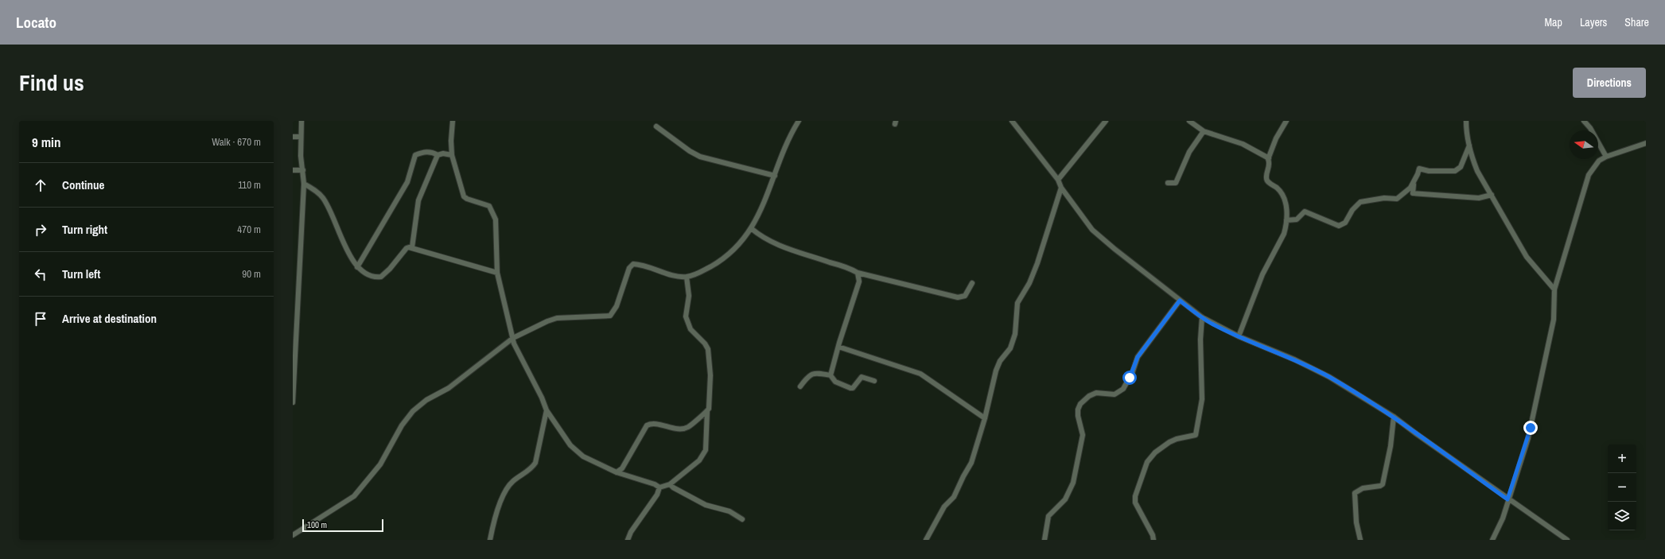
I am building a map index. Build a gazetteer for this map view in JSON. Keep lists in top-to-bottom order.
{
  "scale_bar": "100 m",
  "north": "left",
  "page": {
    "header": "Locato",
    "nav": ["Map", "Layers", "Share"],
    "title": "Find us",
    "buttons": "Directions",
    "heading": ["9 min", "Walk · 670 m"],
    "list": [
      ["Continue", "110 m"],
      ["Turn right", "470 m"],
      ["Turn left", "90 m"],
      "Arrive at destination"
    ],
    "map_buttons": ["+", "−"],
    "scale": "100 m"
  }
}
